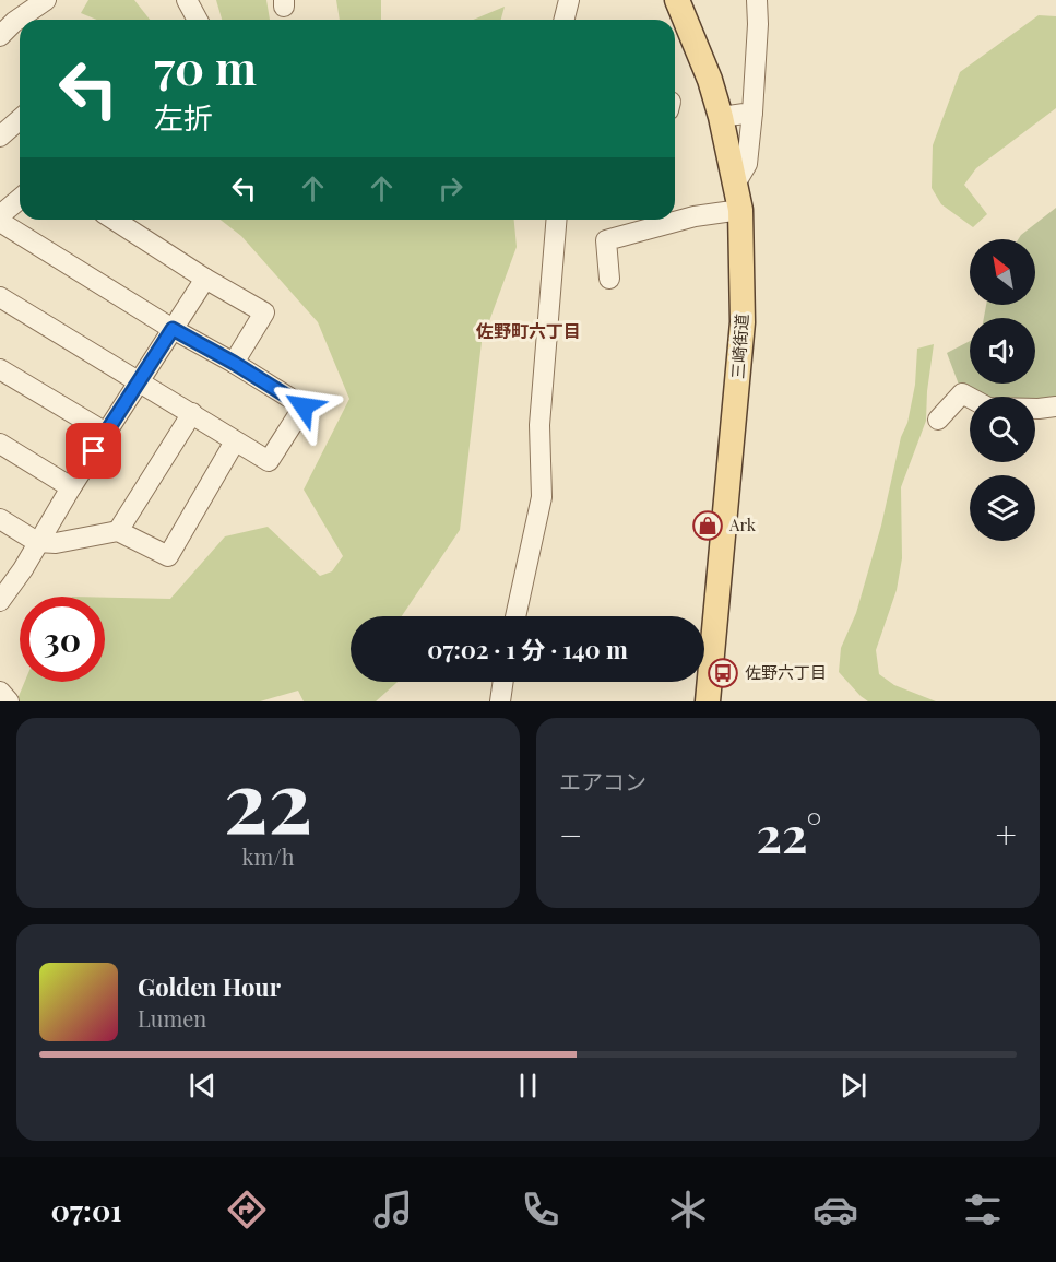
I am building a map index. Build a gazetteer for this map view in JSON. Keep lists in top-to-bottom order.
{
  "streets": {
    "main road": ["三崎街道"]
  },
  "districts": ["佐野町六丁目"],
  "places": {
    "shop": ["Ark"],
    "bus stop": ["佐野六丁目"]
  },
  "north": "top left",
  "page": {
    "turn": ["70 m", "左折"],
    "limit": "30",
    "trip": "07:02 · 1 分 · 140 m",
    "tile": [
      ["22", "km/h"],
      "エアコン"
    ],
    "heat": ["−", "22°", "+"],
    "song": ["Golden Hour", "Lumen"],
    "tabs": "07:01"
  }
}
